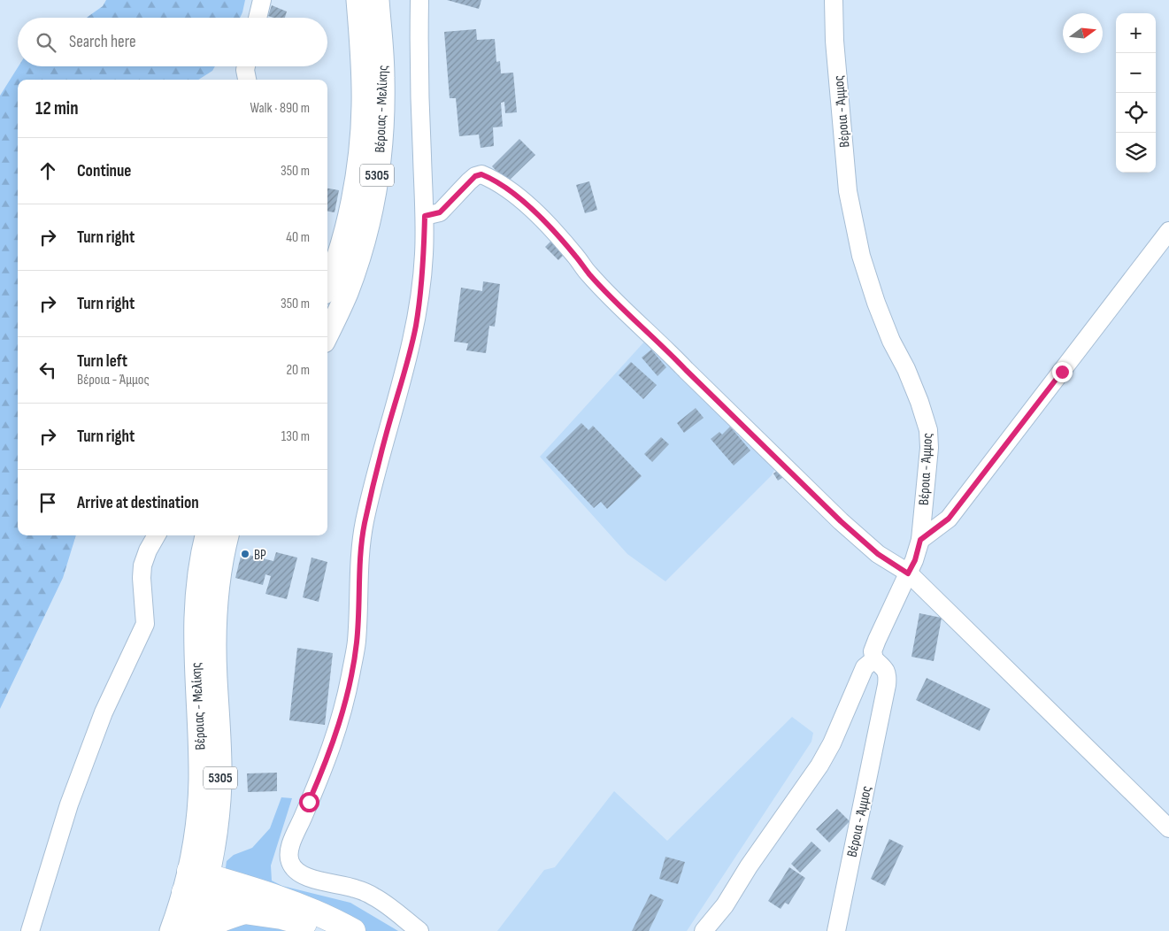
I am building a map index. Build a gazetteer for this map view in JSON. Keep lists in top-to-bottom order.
{
  "streets": {
    "main road": ["Βέροιας - Μελίκης", "5305"],
    "street": ["Βέροια - Άμμος"]
  },
  "places": ["BP"],
  "north": "right",
  "page": {
    "map_buttons": ["+", "−"],
    "search": "Search here",
    "heading": ["12 min", "Walk · 890 m"],
    "list": [
      ["Continue", "350 m"],
      ["Turn right", "40 m"],
      ["Turn right", "350 m"],
      ["Turn left", "Βέροια - Άμμος", "20 m"],
      ["Turn right", "130 m"],
      "Arrive at destination"
    ]
  }
}
